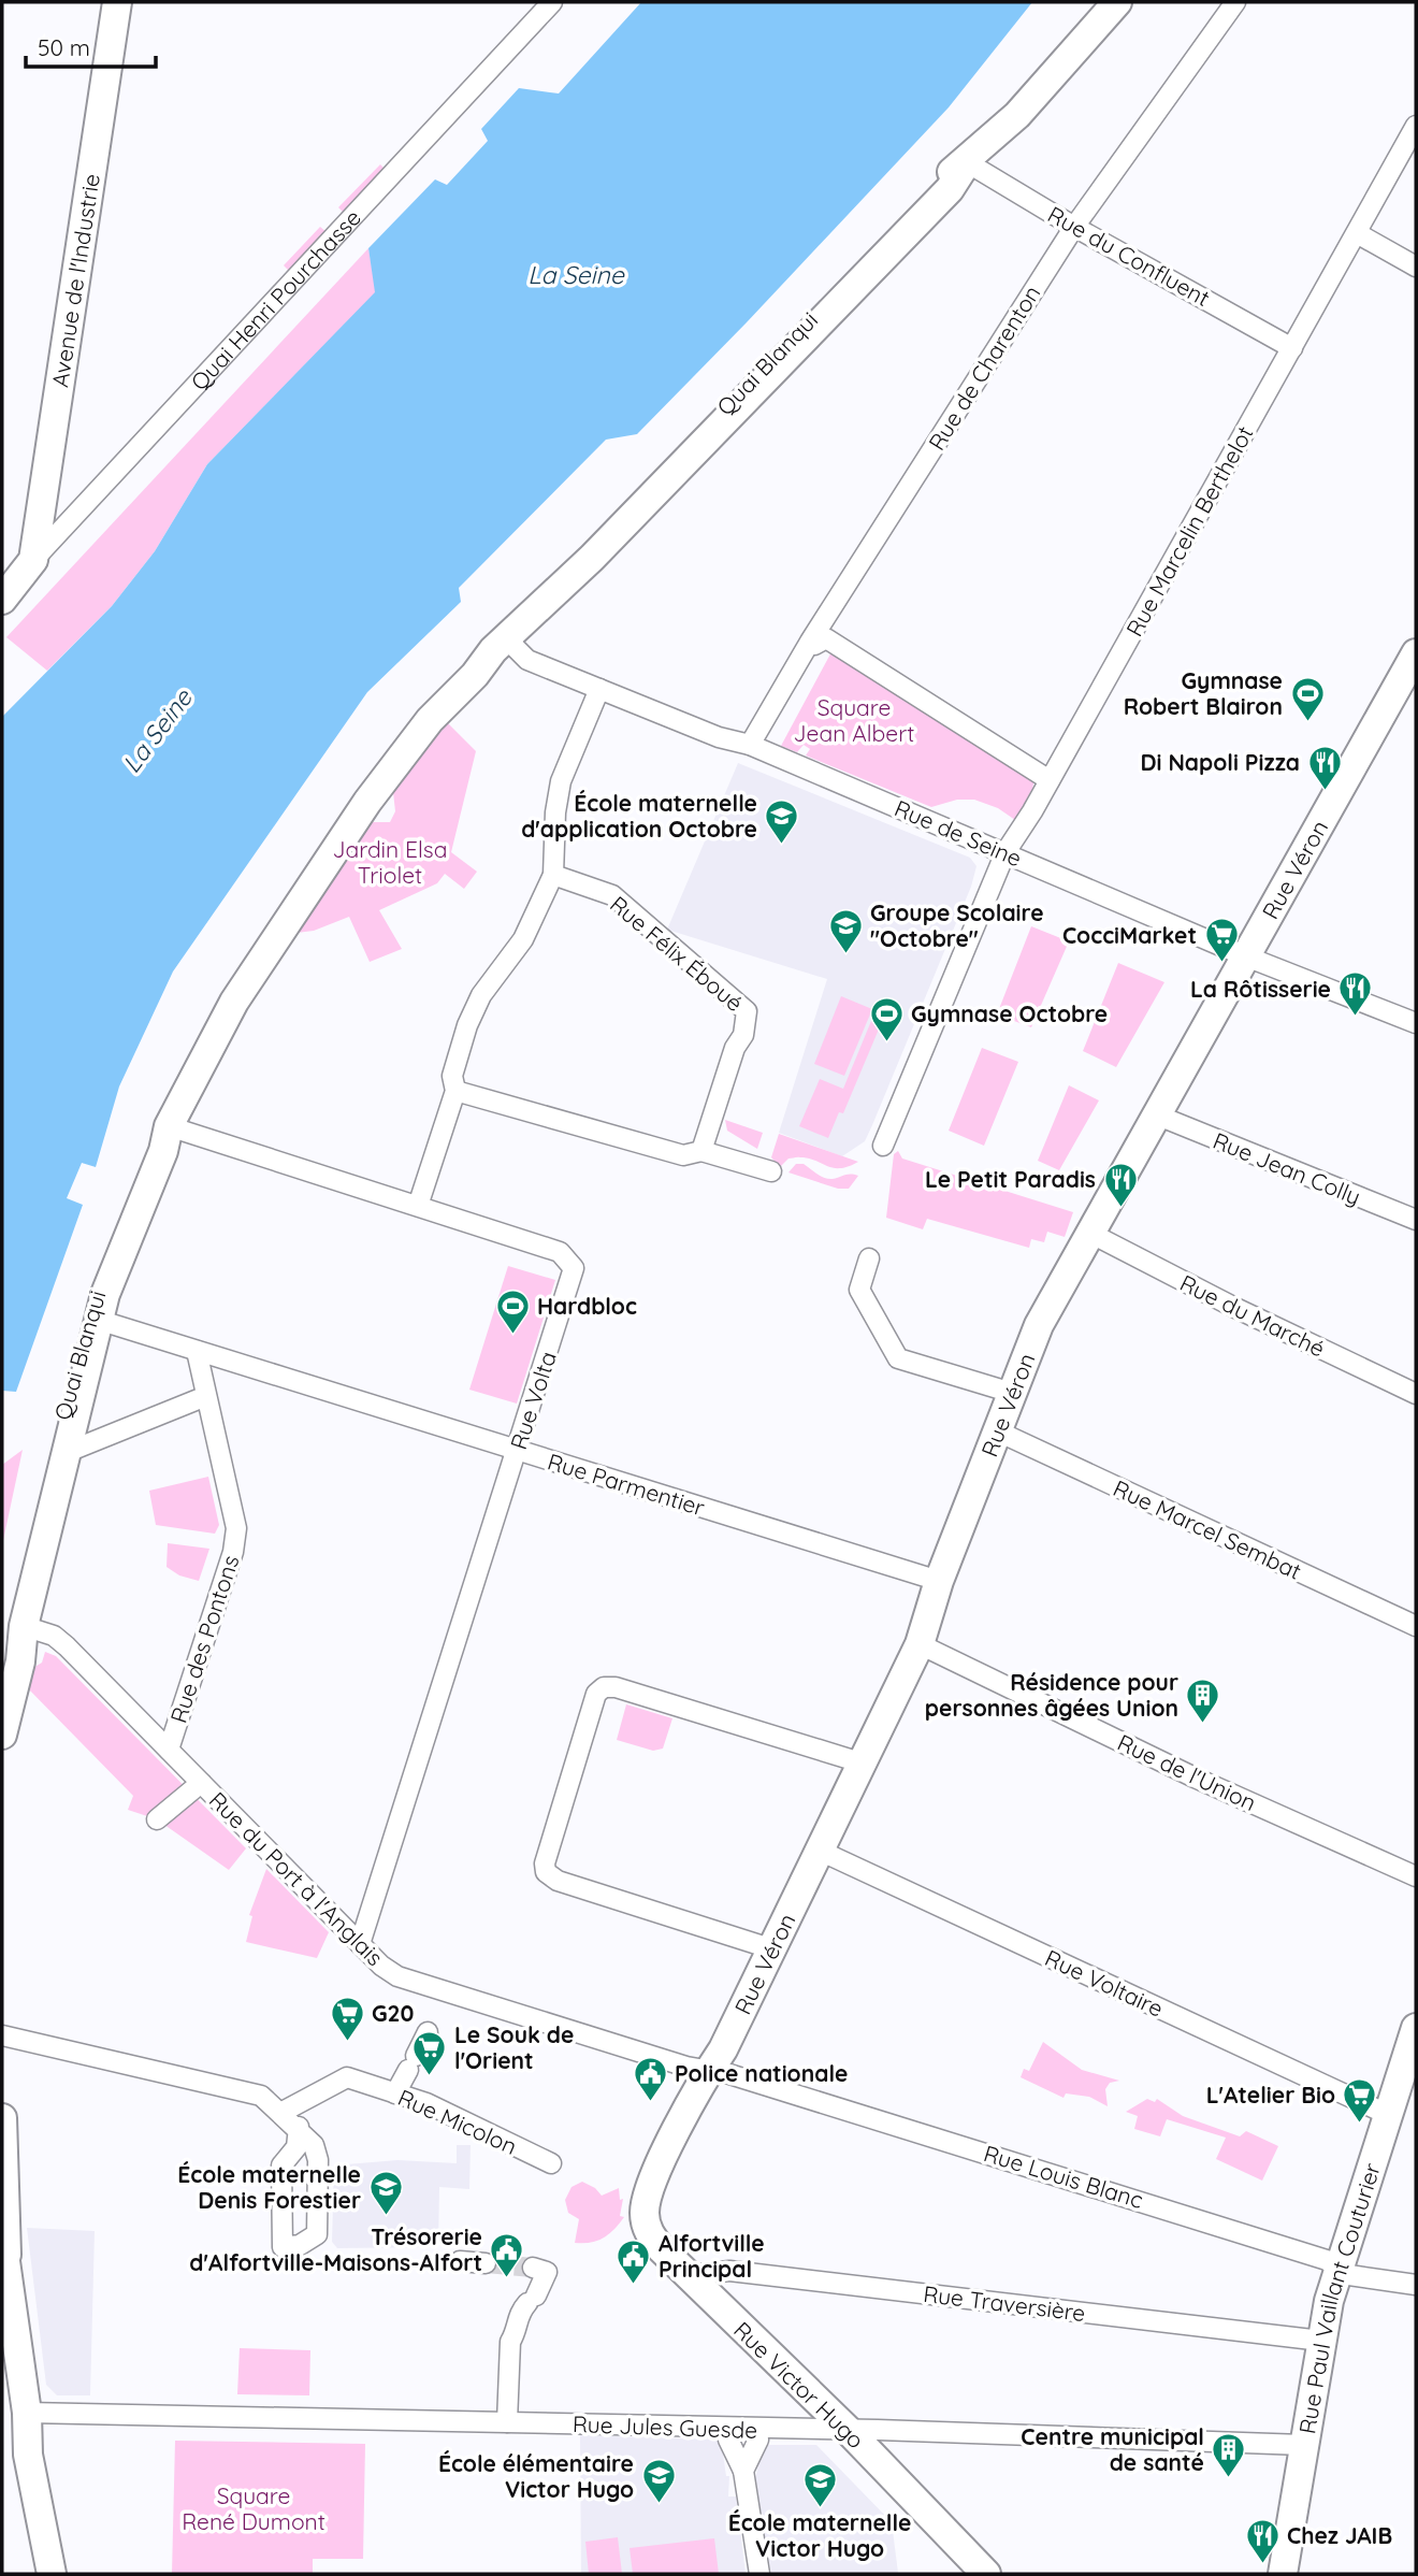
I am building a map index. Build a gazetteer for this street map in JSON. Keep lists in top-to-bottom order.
{
  "streets": {
    "main road": [
      "Avenue de l'Industrie",
      "Quai Henri Pourchasse",
      "Quai Blanqui",
      "Rue Véron",
      "Rue Paul Vaillant Couturier",
      "Rue Victor Hugo"
    ],
    "street": [
      "Rue du Confluent",
      "Rue de Charenton",
      "Rue Marcelin Berthelot",
      "Rue de Seine",
      "Rue Félix Éboué",
      "Rue Jean Colly",
      "Rue du Marché",
      "Rue Volta",
      "Rue Parmentier",
      "Rue Marcel Sembat",
      "Rue des Pontons",
      "Rue de l'Union",
      "Rue du Port à l'Anglais",
      "Rue Voltaire",
      "Rue Micolon",
      "Rue Louis Blanc",
      "Rue Traversière",
      "Rue Jules Guesde"
    ]
  },
  "crossings": [
    ["Rue du Confluent", "Quai Blanqui"],
    ["Rue du Confluent", "Rue de Charenton"],
    ["Rue du Confluent", "Rue Marcelin Berthelot"],
    ["Avenue de l'Industrie", "Quai Henri Pourchasse"],
    ["Quai Blanqui", "Rue de Seine"],
    ["Quai Blanqui", "Rue Volta"],
    ["Quai Blanqui", "Rue Parmentier"],
    ["Quai Blanqui", "Rue du Port à l'Anglais"],
    ["Rue de Charenton", "Rue de Seine"],
    ["Rue Marcelin Berthelot", "Rue de Seine"],
    ["Rue de Seine", "Rue Véron"],
    ["Rue Véron", "Rue Jean Colly"],
    ["Rue Véron", "Rue du Marché"],
    ["Rue Véron", "Rue Parmentier"],
    ["Rue Véron", "Rue Marcel Sembat"],
    ["Rue Véron", "Rue de l'Union"],
    ["Rue Véron", "Rue du Port à l'Anglais"],
    ["Rue Véron", "Rue Voltaire"],
    ["Rue Véron", "Rue Louis Blanc"],
    ["Rue Véron", "Rue Victor Hugo"],
    ["Rue Volta", "Rue Parmentier"],
    ["Rue Volta", "Rue du Port à l'Anglais"],
    ["Rue Parmentier", "Rue des Pontons"],
    ["Rue des Pontons", "Rue du Port à l'Anglais"],
    ["Rue du Port à l'Anglais", "Rue Louis Blanc"],
    ["Rue Voltaire", "Rue Paul Vaillant Couturier"],
    ["Rue Louis Blanc", "Rue Paul Vaillant Couturier"],
    ["Rue Paul Vaillant Couturier", "Rue Traversière"],
    ["Rue Paul Vaillant Couturier", "Rue Jules Guesde"],
    ["Rue Traversière", "Rue Victor Hugo"],
    ["Rue Victor Hugo", "Rue Jules Guesde"]
  ],
  "water": ["La Seine"],
  "parks": ["Square Jean Albert", "Jardin Elsa Triolet", "Square René Dumont"],
  "places": {
    "sports": ["Gymnase Robert Blairon", "Gymnase Octobre", "Hardbloc"],
    "restaurant": [
      "Di Napoli Pizza",
      "La Rôtisserie",
      "Le Petit Paradis",
      "Chez JAIB"
    ],
    "school or university": [
      "École maternelle d'application Octobre",
      "Groupe Scolaire \"Octobre\"",
      "École maternelle Denis Forestier",
      "École élémentaire Victor Hugo",
      "École maternelle Victor Hugo"
    ],
    "supermarket": [
      "CocciMarket",
      "G20",
      "Le Souk de l'Orient",
      "L'Atelier Bio"
    ],
    "building": ["Résidence pour personnes âgées Union", "Centre municipal de santé"],
    "public building": ["Police nationale", "Trésorerie d'Alfortville-Maisons-Alfort", "Alfortville Principal"]
  },
  "scale_bar": "50 m"
}
